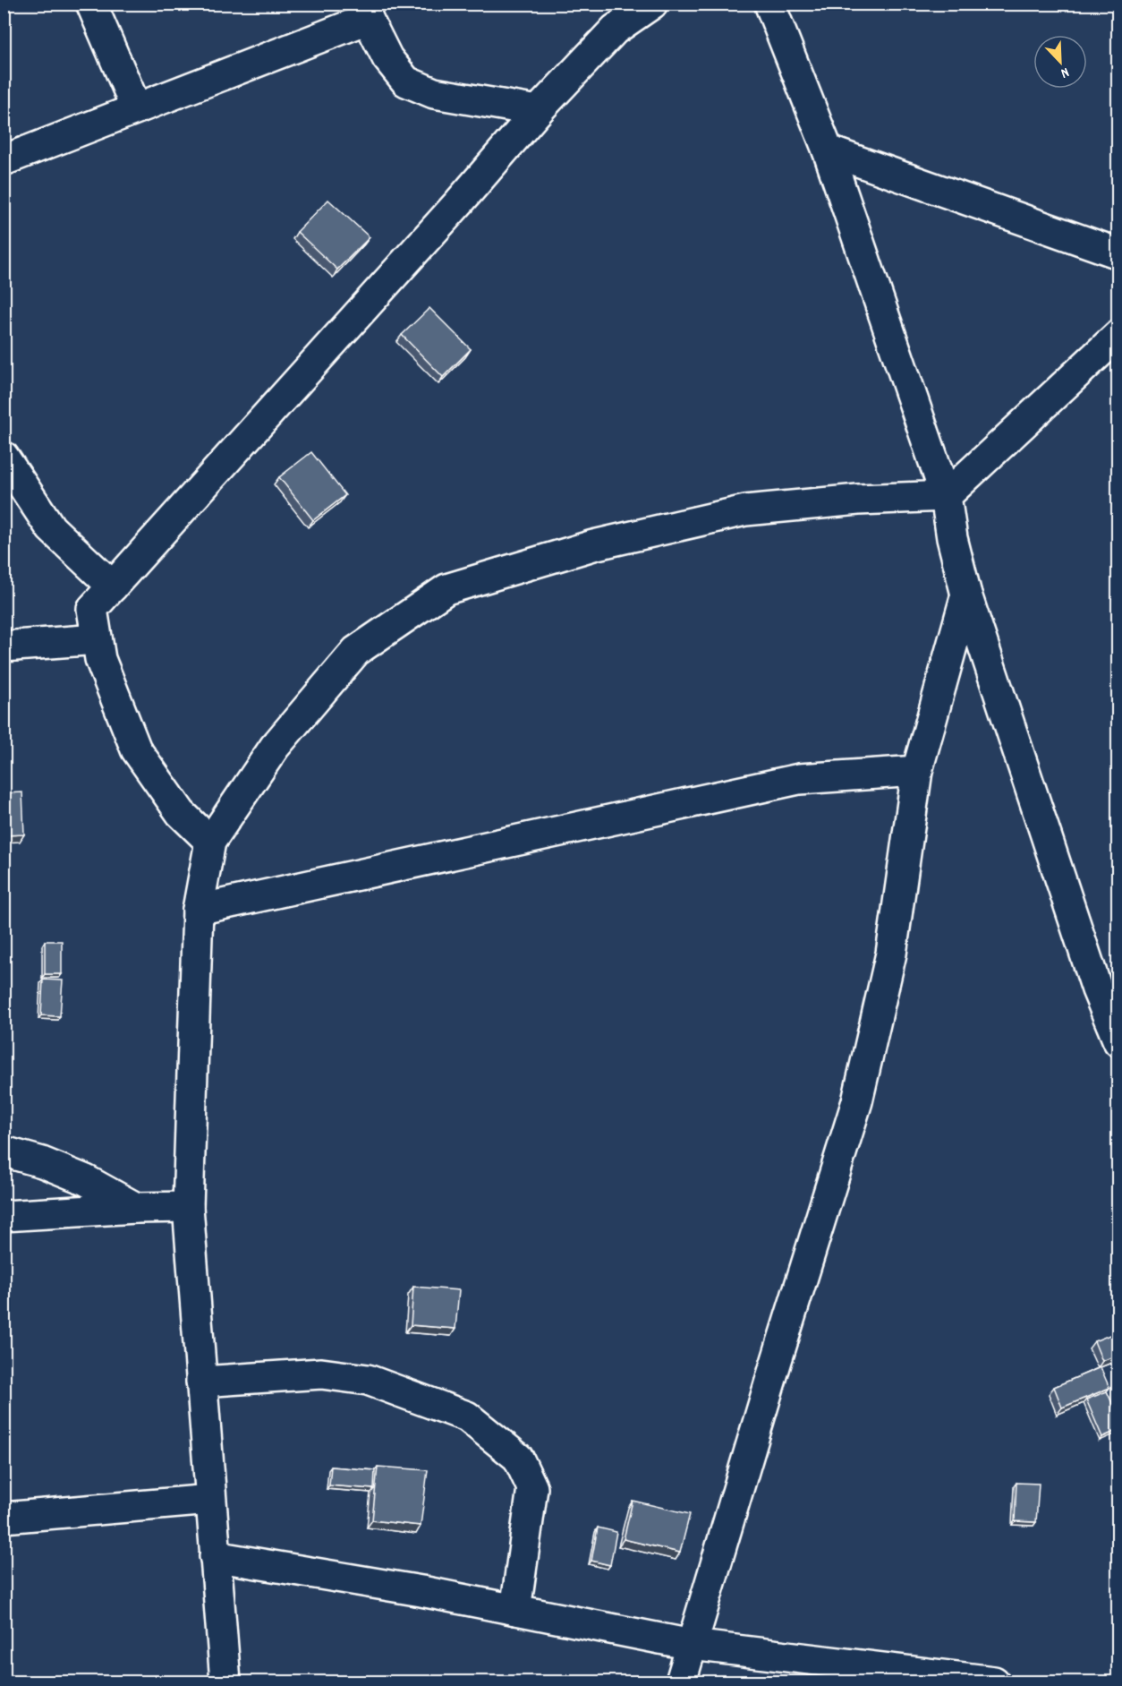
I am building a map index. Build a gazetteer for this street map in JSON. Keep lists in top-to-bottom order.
{
  "north": "bottom right"
}
